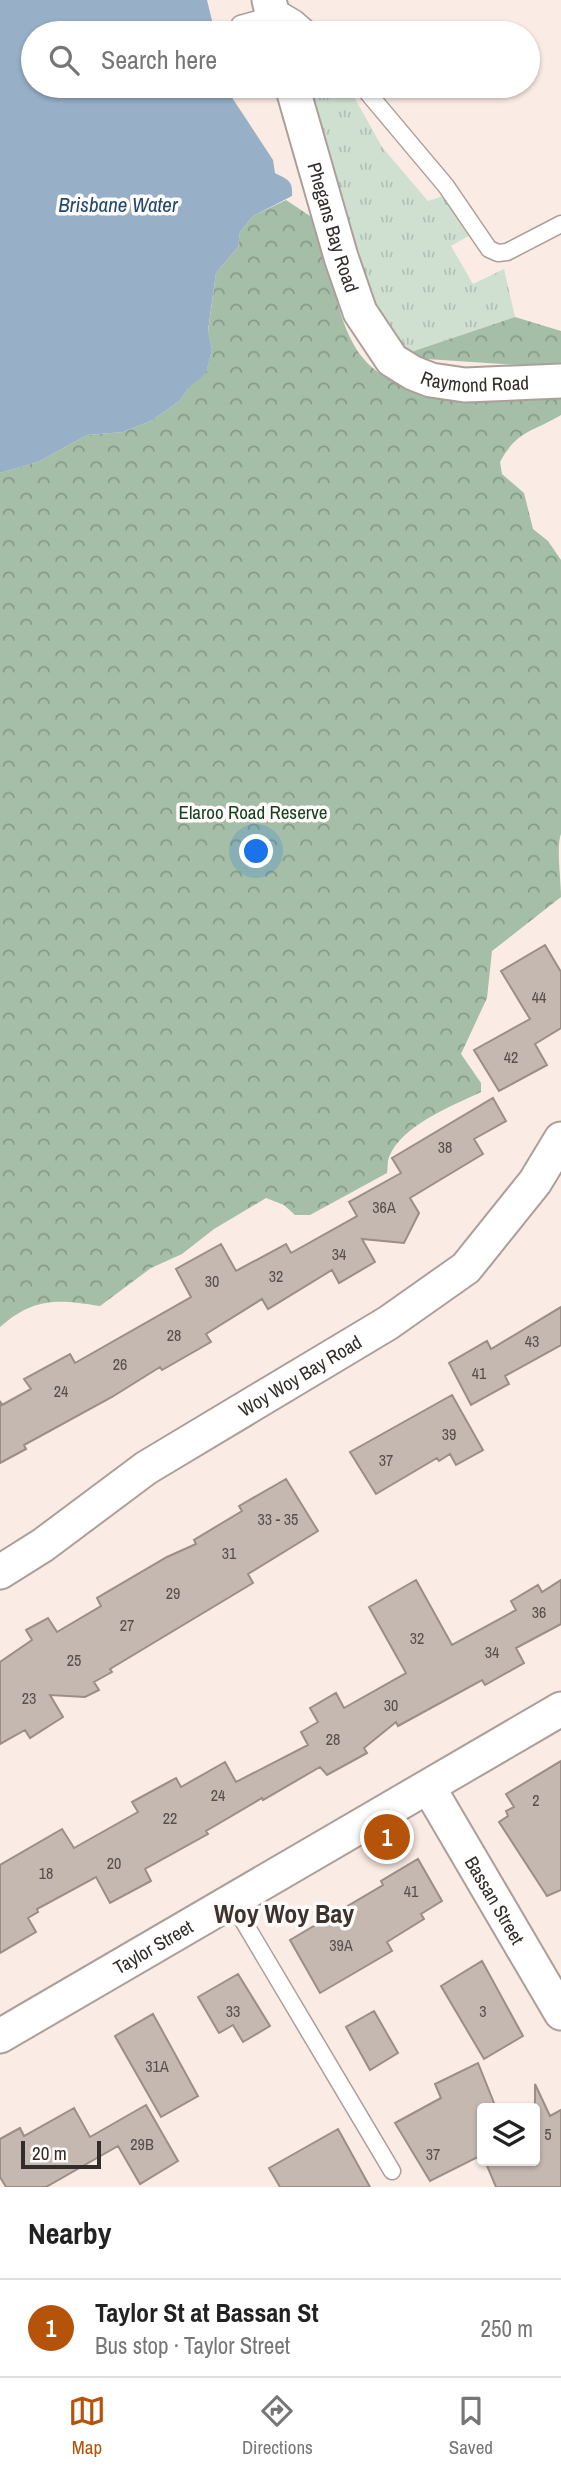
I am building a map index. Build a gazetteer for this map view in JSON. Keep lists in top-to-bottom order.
{
  "streets": {
    "street": [
      "Phegans Bay Road",
      "Raymond Road",
      "Woy Woy Bay Road",
      "Bassan Street",
      "Taylor Street"
    ]
  },
  "crossings": [
    ["Phegans Bay Road", "Raymond Road"],
    ["Bassan Street", "Taylor Street"]
  ],
  "districts": ["Woy Woy Bay"],
  "water": ["Brisbane Water"],
  "parks": ["Elaroo Road Reserve"],
  "house_numbers": [
    "44",
    "42",
    "38",
    "36A",
    "34",
    "32",
    "30",
    "28",
    "43",
    "26",
    "41",
    "24",
    "39",
    "37",
    "33 - 35",
    "31",
    "29",
    "36",
    "27",
    "32",
    "34",
    "25",
    "23",
    "30",
    "28",
    "24",
    "2",
    "22",
    "20",
    "18",
    "41",
    "39A",
    "33",
    "3",
    "31A",
    "5",
    "29B",
    "37"
  ],
  "scale_bar": "20 m",
  "page": {
    "search": "Search here",
    "pins": "1",
    "scale": "20 m",
    "heading": "Nearby",
    "list": [
      {
        "mark": "1",
        "name": "Taylor St at Bassan St",
        "note": "Bus stop · Taylor Street",
        "value": "250 m"
      }
    ],
    "nav": ["Map", "Directions", "Saved"]
  }
}
